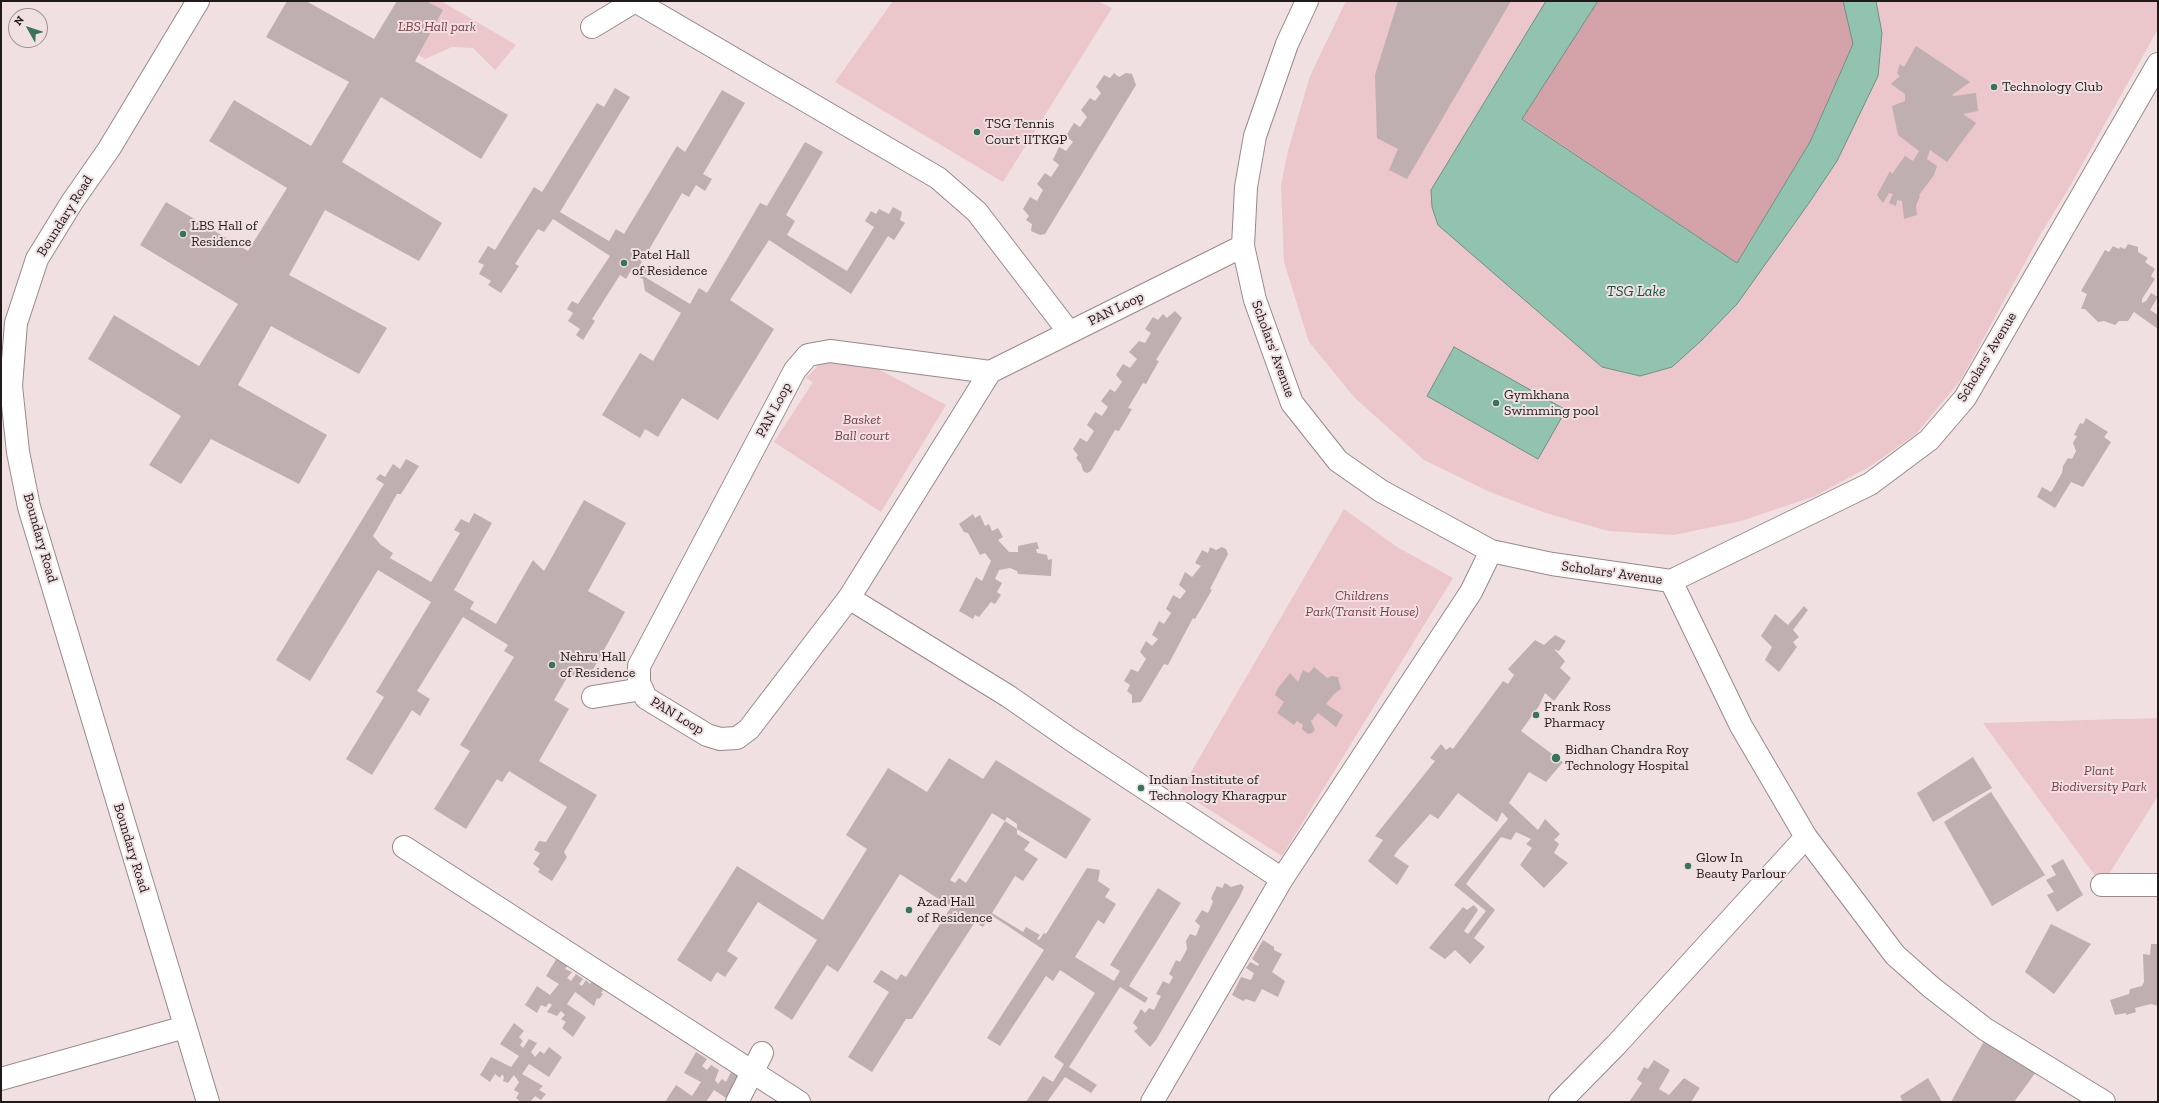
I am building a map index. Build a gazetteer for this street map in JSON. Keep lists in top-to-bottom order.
{
  "streets": {
    "street": ["Boundary Road", "PAN Loop", "Scholars' Avenue"]
  },
  "crossings": [
    ["PAN Loop", "Scholars' Avenue"]
  ],
  "water": ["TSG Lake"],
  "parks": [
    "LBS Hall park",
    "Basket Ball court",
    "Childrens Park(Transit House)",
    "Plant Biodiversity Park"
  ],
  "places": [
    "Technology Club",
    "TSG Tennis Court IITKGP",
    "LBS Hall of Residence",
    "Patel Hall of Residence",
    "Gymkhana Swimming pool",
    "Nehru Hall of Residence",
    "Frank Ross Pharmacy",
    "Bidhan Chandra Roy Technology Hospital",
    "Indian Institute of Technology Kharagpur",
    "Glow In Beauty Parlour",
    "Azad Hall of Residence"
  ],
  "north": "top left"
}
